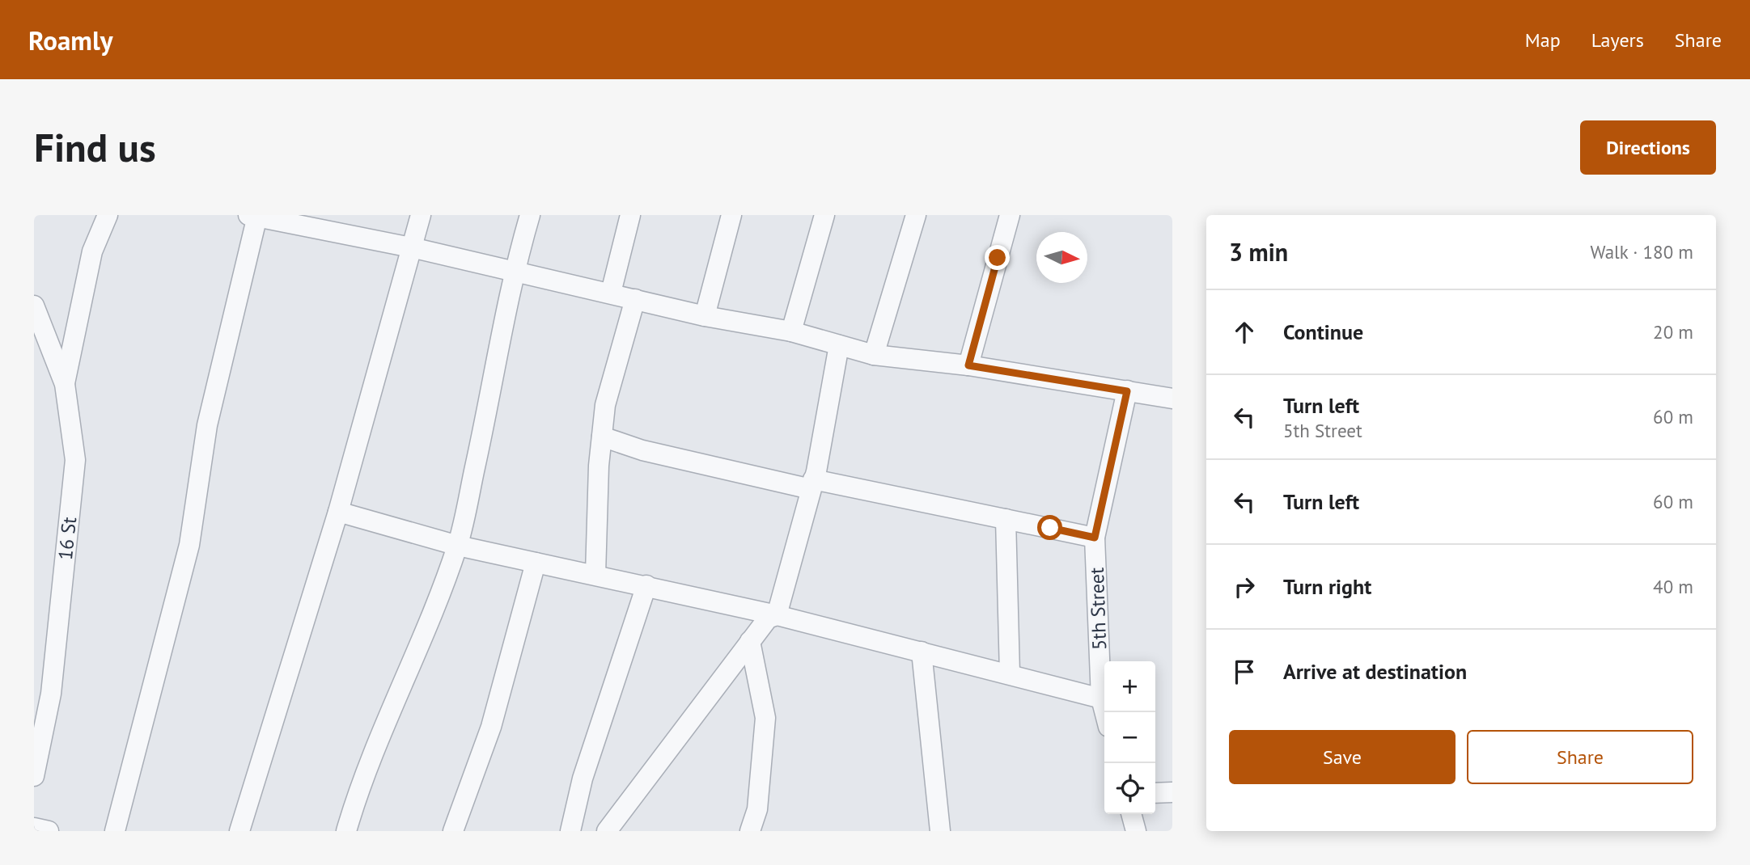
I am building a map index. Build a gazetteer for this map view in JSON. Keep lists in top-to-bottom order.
{
  "streets": {
    "street": ["16 St", "5th Street"]
  },
  "north": "right",
  "page": {
    "header": "Roamly",
    "nav": ["Map", "Layers", "Share"],
    "buttons": [
      "Directions",
      ["Save", "Share"]
    ],
    "title": "Find us",
    "heading": ["3 min", "Walk · 180 m"],
    "list": [
      ["Continue", "20 m"],
      ["Turn left", "5th Street", "60 m"],
      ["Turn left", "60 m"],
      ["Turn right", "40 m"],
      "Arrive at destination"
    ],
    "map_buttons": ["+", "−"]
  }
}
